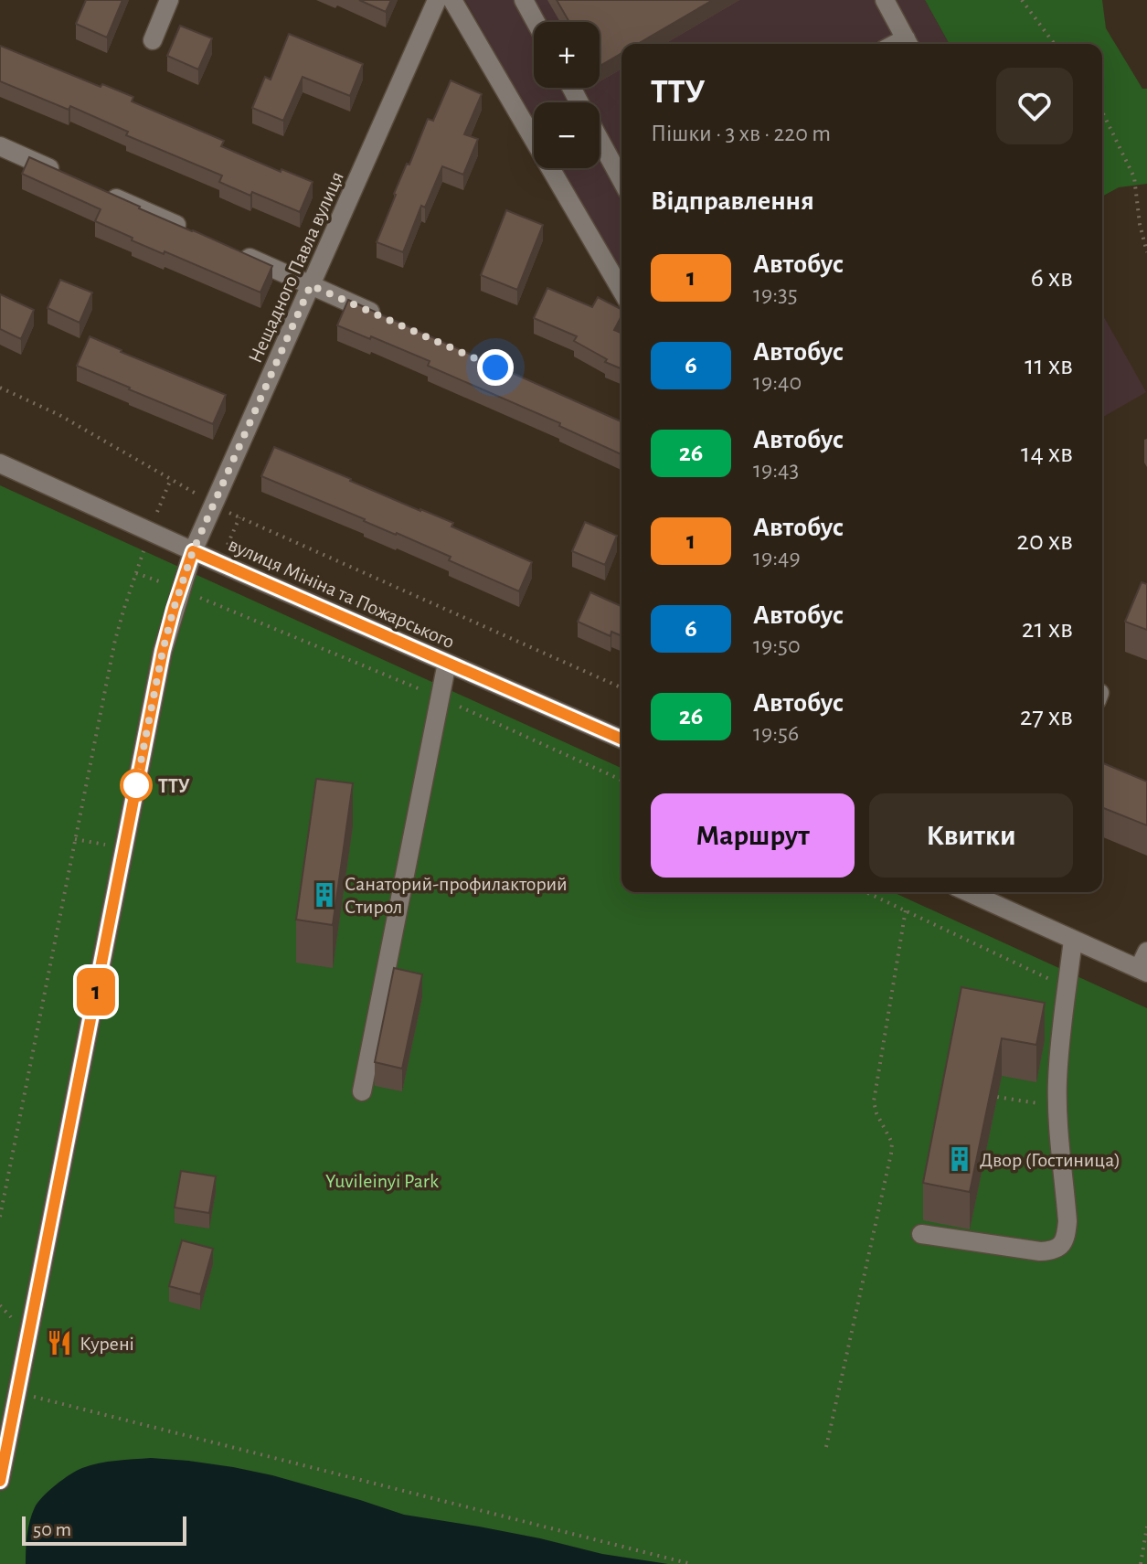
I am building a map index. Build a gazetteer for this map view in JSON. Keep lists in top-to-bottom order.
{
  "streets": {
    "street": ["Нещадного Павла вулиця", "вулиця Мініна та Пожарського"]
  },
  "crossings": [
    ["Нещадного Павла вулиця", "вулиця Мініна та Пожарського"]
  ],
  "parks": ["Yuvileinyi Park"],
  "places": {
    "other": ["ТТУ"],
    "building": ["Санаторий-профилакторий Стирол", "Двор (Гостиница)"],
    "restaurant": ["Курені"]
  },
  "lines": ["bus line 1"],
  "scale_bar": "50 m",
  "page": {
    "on_map": "1",
    "map_buttons": ["+", "−"],
    "heading": [
      ["ТТУ", "Пішки · 3 хв · 220 m"],
      "Відправлення"
    ],
    "list": [
      {
        "mark": "1",
        "name": "Автобус",
        "note": "19:35",
        "value": "6 хв"
      },
      {
        "mark": "6",
        "name": "Автобус",
        "note": "19:40",
        "value": "11 хв"
      },
      {
        "mark": "26",
        "name": "Автобус",
        "note": "19:43",
        "value": "14 хв"
      },
      {
        "mark": "1",
        "name": "Автобус",
        "note": "19:49",
        "value": "20 хв"
      },
      {
        "mark": "6",
        "name": "Автобус",
        "note": "19:50",
        "value": "21 хв"
      },
      {
        "mark": "26",
        "name": "Автобус",
        "note": "19:56",
        "value": "27 хв"
      }
    ],
    "buttons": ["Маршрут", "Квитки"],
    "scale": "50 m"
  }
}
